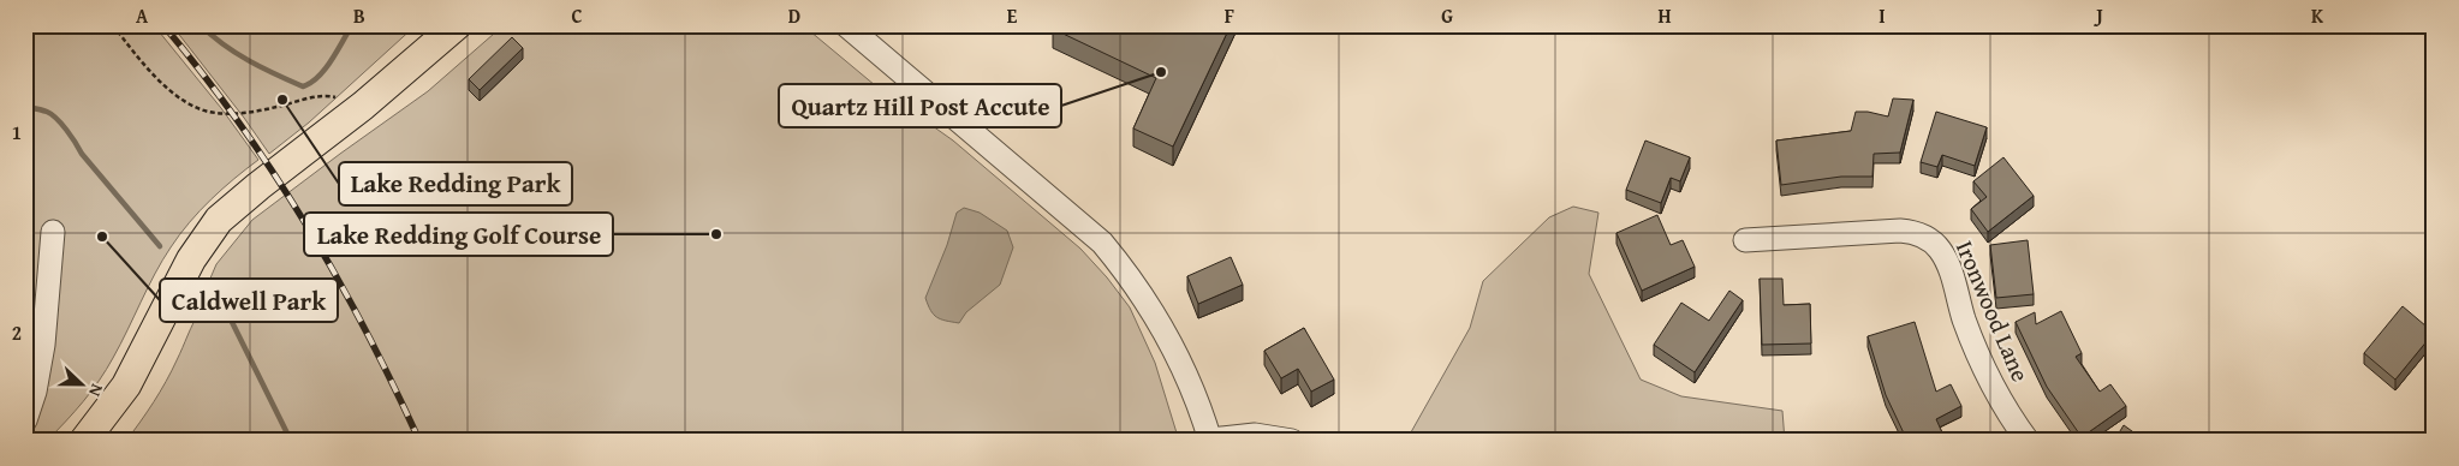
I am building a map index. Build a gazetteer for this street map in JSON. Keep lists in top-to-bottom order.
{
  "streets": {
    "street": ["Ironwood Lane"]
  },
  "places": [
    "Quartz Hill Post Accute",
    "Lake Redding Park",
    "Lake Redding Golf Course",
    "Caldwell Park"
  ],
  "north": "right",
  "grid": {
    "columns": [
      "A",
      "B",
      "C",
      "D",
      "E",
      "F",
      "G",
      "H",
      "I",
      "J",
      "K"
    ],
    "rows": ["1", "2"]
  }
}
